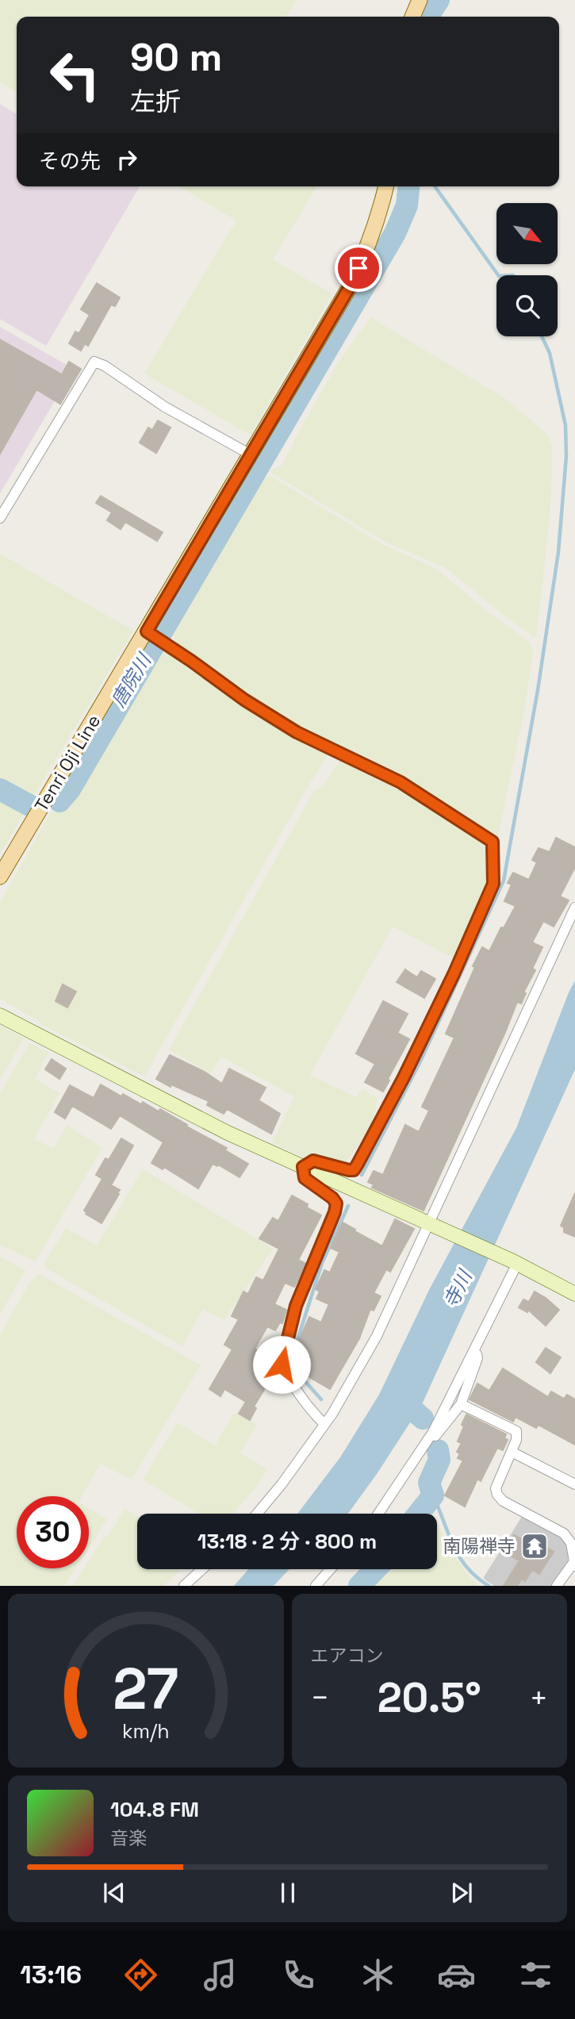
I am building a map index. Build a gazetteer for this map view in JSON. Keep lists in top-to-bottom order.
{
  "streets": {
    "main road": ["Tenri Oji Line"]
  },
  "water": ["唐院川", "寺川"],
  "places": {
    "temple": ["南陽禅寺"]
  },
  "north": "bottom right",
  "page": {
    "turn": ["90 m", "左折"],
    "then": "その先",
    "limit": "30",
    "trip": "13:18 · 2 分 · 800 m",
    "tile": "エアコン",
    "heat": ["−", "20.5°", "+"],
    "song": ["104.8 FM", "音楽"],
    "tabs": "13:16",
    "gauge": ["27", "km/h"]
  }
}
